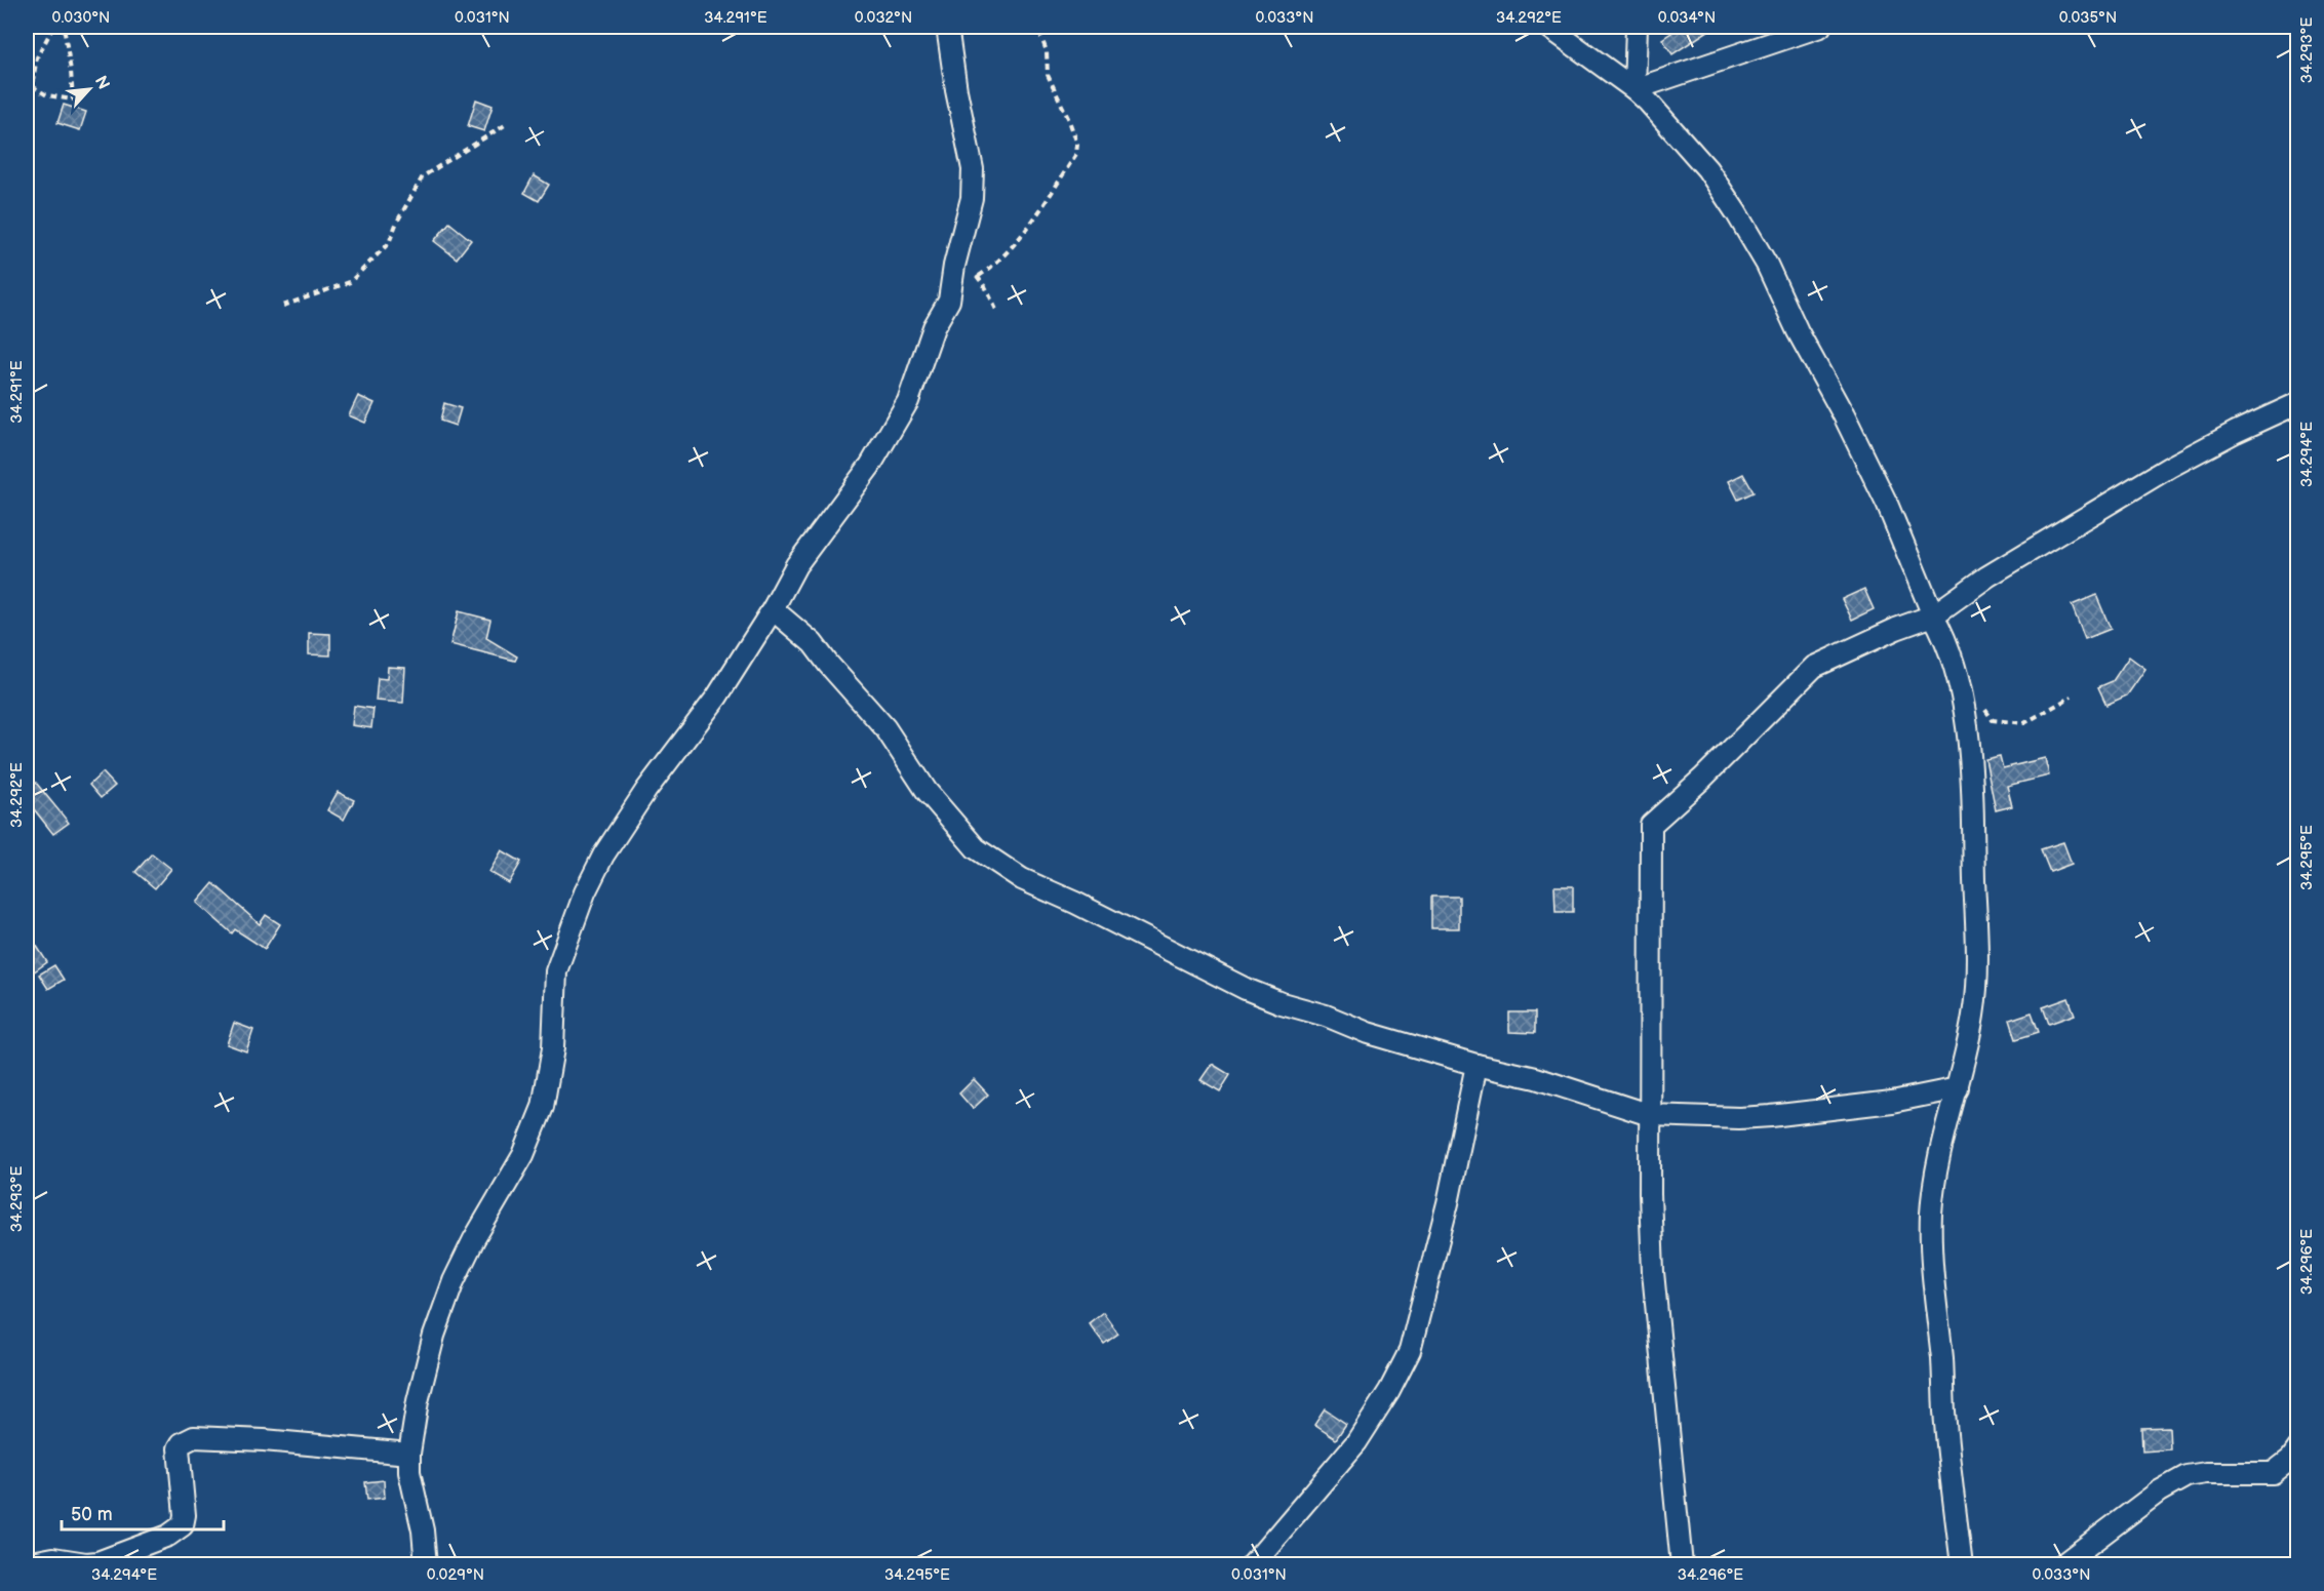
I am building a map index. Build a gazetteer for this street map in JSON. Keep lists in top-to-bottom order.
{
  "scale_bar": "50 m",
  "north": "top right",
  "coordinates": [
    "0.030°N",
    "0.031°N",
    "34.291°E",
    "0.032°N",
    "0.033°N",
    "34.292°E",
    "0.034°N",
    "0.035°N",
    "34.293°E",
    "34.294°E",
    "34.295°E",
    "34.296°E",
    "0.029°N"
  ]
}
